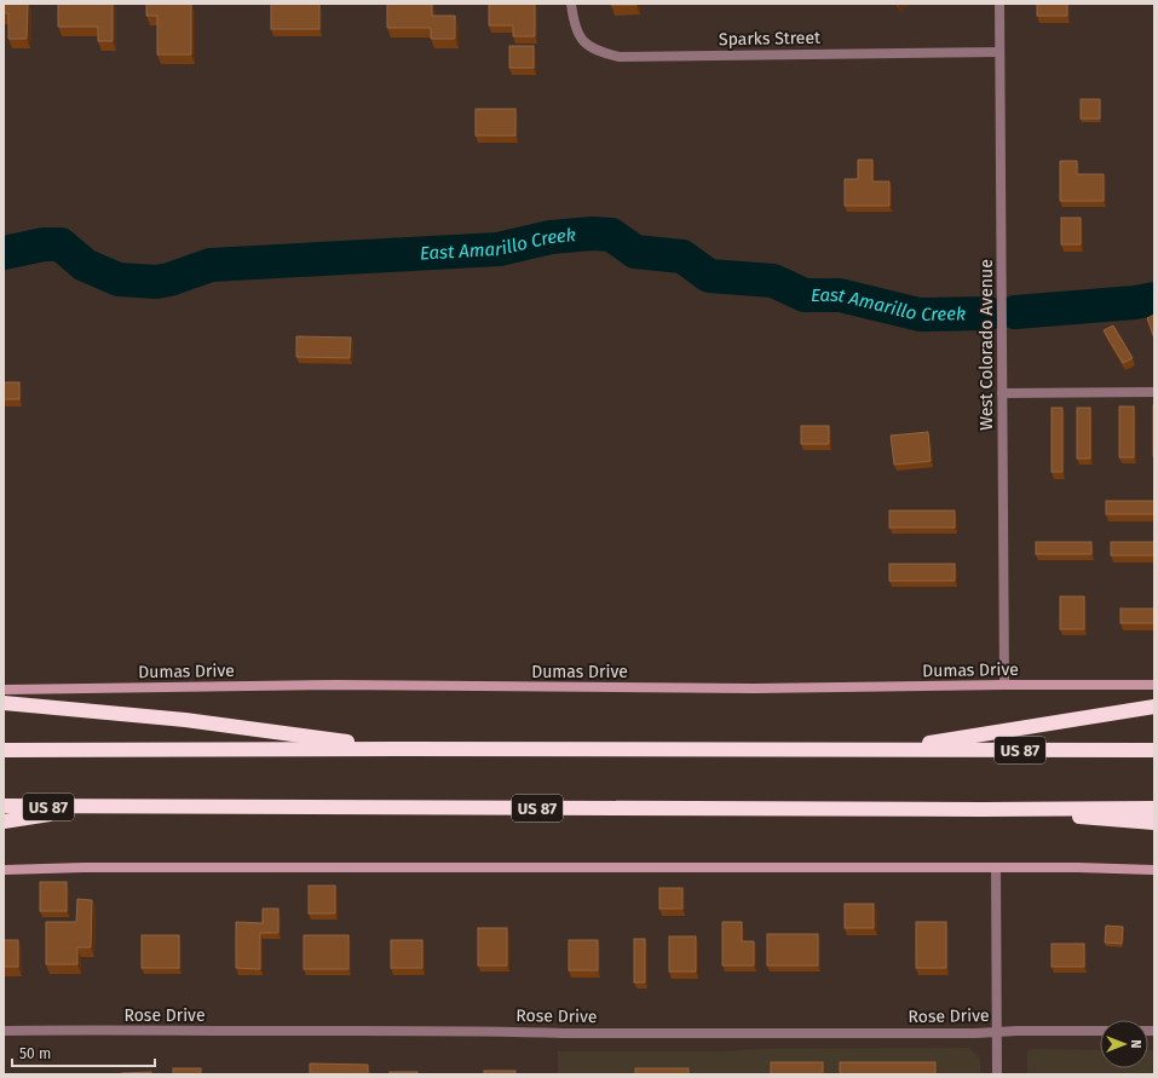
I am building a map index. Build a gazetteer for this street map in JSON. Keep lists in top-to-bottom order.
{
  "streets": {
    "highway": ["US 87"],
    "main road": ["Dumas Drive"],
    "street": ["Sparks Street", "West Colorado Avenue", "Rose Drive"]
  },
  "crossings": [
    ["Sparks Street", "West Colorado Avenue"],
    ["West Colorado Avenue", "Dumas Drive"]
  ],
  "water": ["East Amarillo Creek"],
  "scale_bar": "50 m",
  "north": "right"
}
